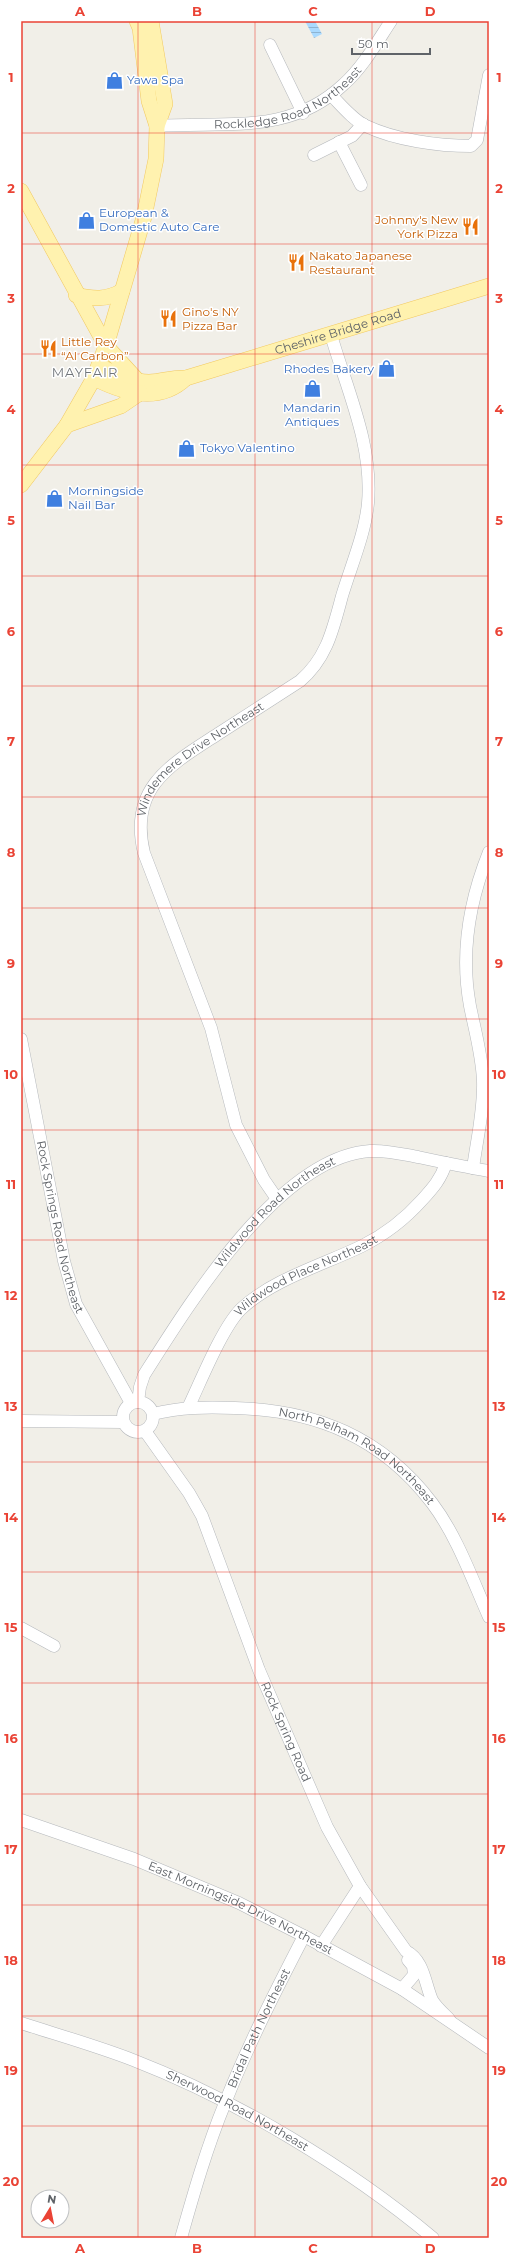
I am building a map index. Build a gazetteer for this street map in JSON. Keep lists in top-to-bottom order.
{
  "streets": {
    "main road": ["Cheshire Bridge Road"],
    "street": [
      "Rockledge Road Northeast",
      "Windemere Drive Northeast",
      "Wildwood Road Northeast",
      "Rock Springs Road Northeast",
      "Wildwood Place Northeast",
      "North Pelham Road Northeast",
      "Rock Spring Road",
      "East Morningside Drive Northeast",
      "Bridal Path Northeast",
      "Sherwood Road Northeast"
    ]
  },
  "crossings": [
    ["Cheshire Bridge Road", "Windemere Drive Northeast"],
    ["Windemere Drive Northeast", "Wildwood Road Northeast"],
    ["Wildwood Road Northeast", "Rock Springs Road Northeast"],
    ["Wildwood Road Northeast", "Wildwood Place Northeast"],
    ["Wildwood Road Northeast", "North Pelham Road Northeast"],
    ["Wildwood Road Northeast", "Rock Spring Road"],
    ["Rock Springs Road Northeast", "North Pelham Road Northeast"],
    ["Rock Springs Road Northeast", "Rock Spring Road"],
    ["Wildwood Place Northeast", "North Pelham Road Northeast"],
    ["North Pelham Road Northeast", "Rock Spring Road"],
    ["Rock Spring Road", "East Morningside Drive Northeast"],
    ["East Morningside Drive Northeast", "Bridal Path Northeast"],
    ["Bridal Path Northeast", "Sherwood Road Northeast"]
  ],
  "districts": ["MAYFAIR"],
  "places": {
    "shop": [
      "Yawa Spa",
      "European & Domestic Auto Care",
      "Rhodes Bakery",
      "Mandarin Antiques",
      "Tokyo Valentino",
      "Morningside Nail Bar"
    ],
    "restaurant": [
      "Johnny's New York Pizza",
      "Nakato Japanese Restaurant",
      "Gino's NY Pizza Bar",
      "Little Rey “Al Carbon”"
    ]
  },
  "scale_bar": "50 m",
  "north": "top",
  "grid": {
    "columns": [
      "A",
      "B",
      "C",
      "D"
    ],
    "rows": [
      "1",
      "2",
      "3",
      "4",
      "5",
      "6",
      "7",
      "8",
      "9",
      "10",
      "11",
      "12",
      "13",
      "14",
      "15",
      "16",
      "17",
      "18",
      "19",
      "20"
    ]
  }
}
